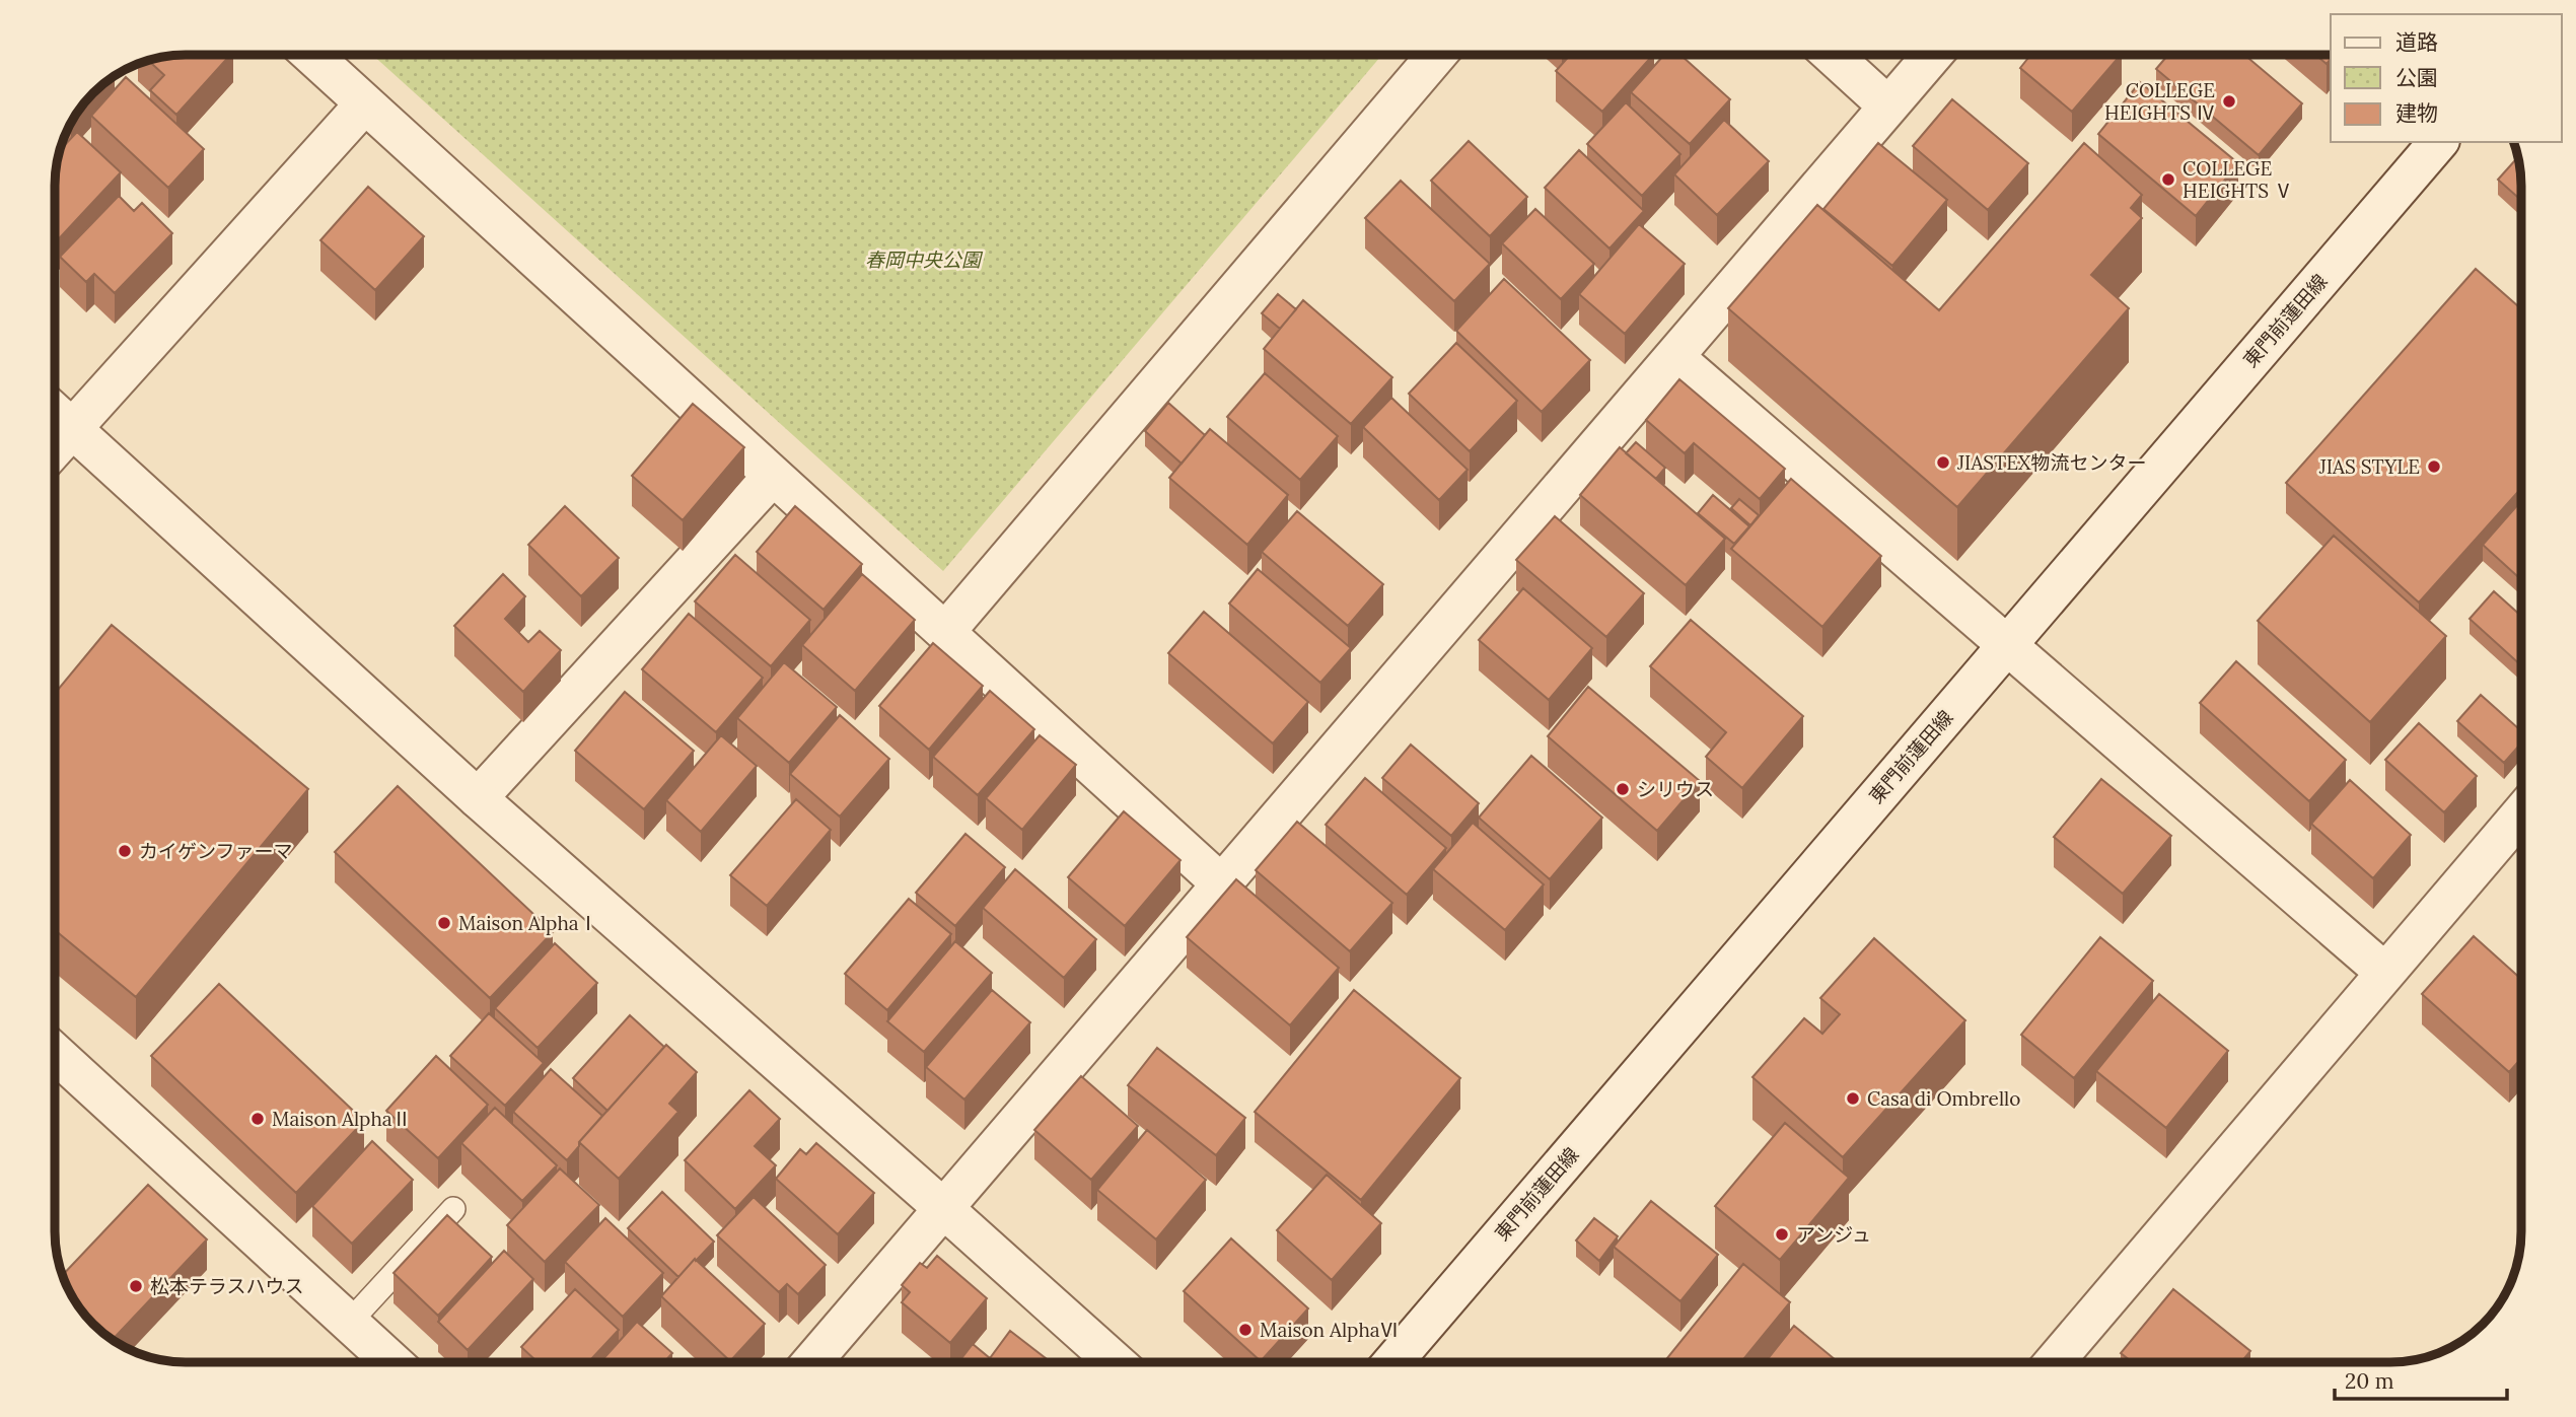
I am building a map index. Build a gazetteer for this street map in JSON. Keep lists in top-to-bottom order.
{
  "streets": {
    "street": ["東門前蓮田線"]
  },
  "parks": ["春岡中央公園"],
  "places": [
    "COLLEGE HEIGHTS Ⅳ",
    "COLLEGE HEIGHTS Ⅴ",
    "JIASTEX物流センター",
    "JIAS STYLE",
    "シリウス",
    "カイゲンファーマ",
    "Maison AlphaⅠ",
    "Casa di Ombrello",
    "Maison AlphaⅡ",
    "アンジュ",
    "松本テラスハウス",
    "Maison AlphaⅥ"
  ],
  "legend": ["道路", "公園", "建物"],
  "scale_bar": "20 m"
}
